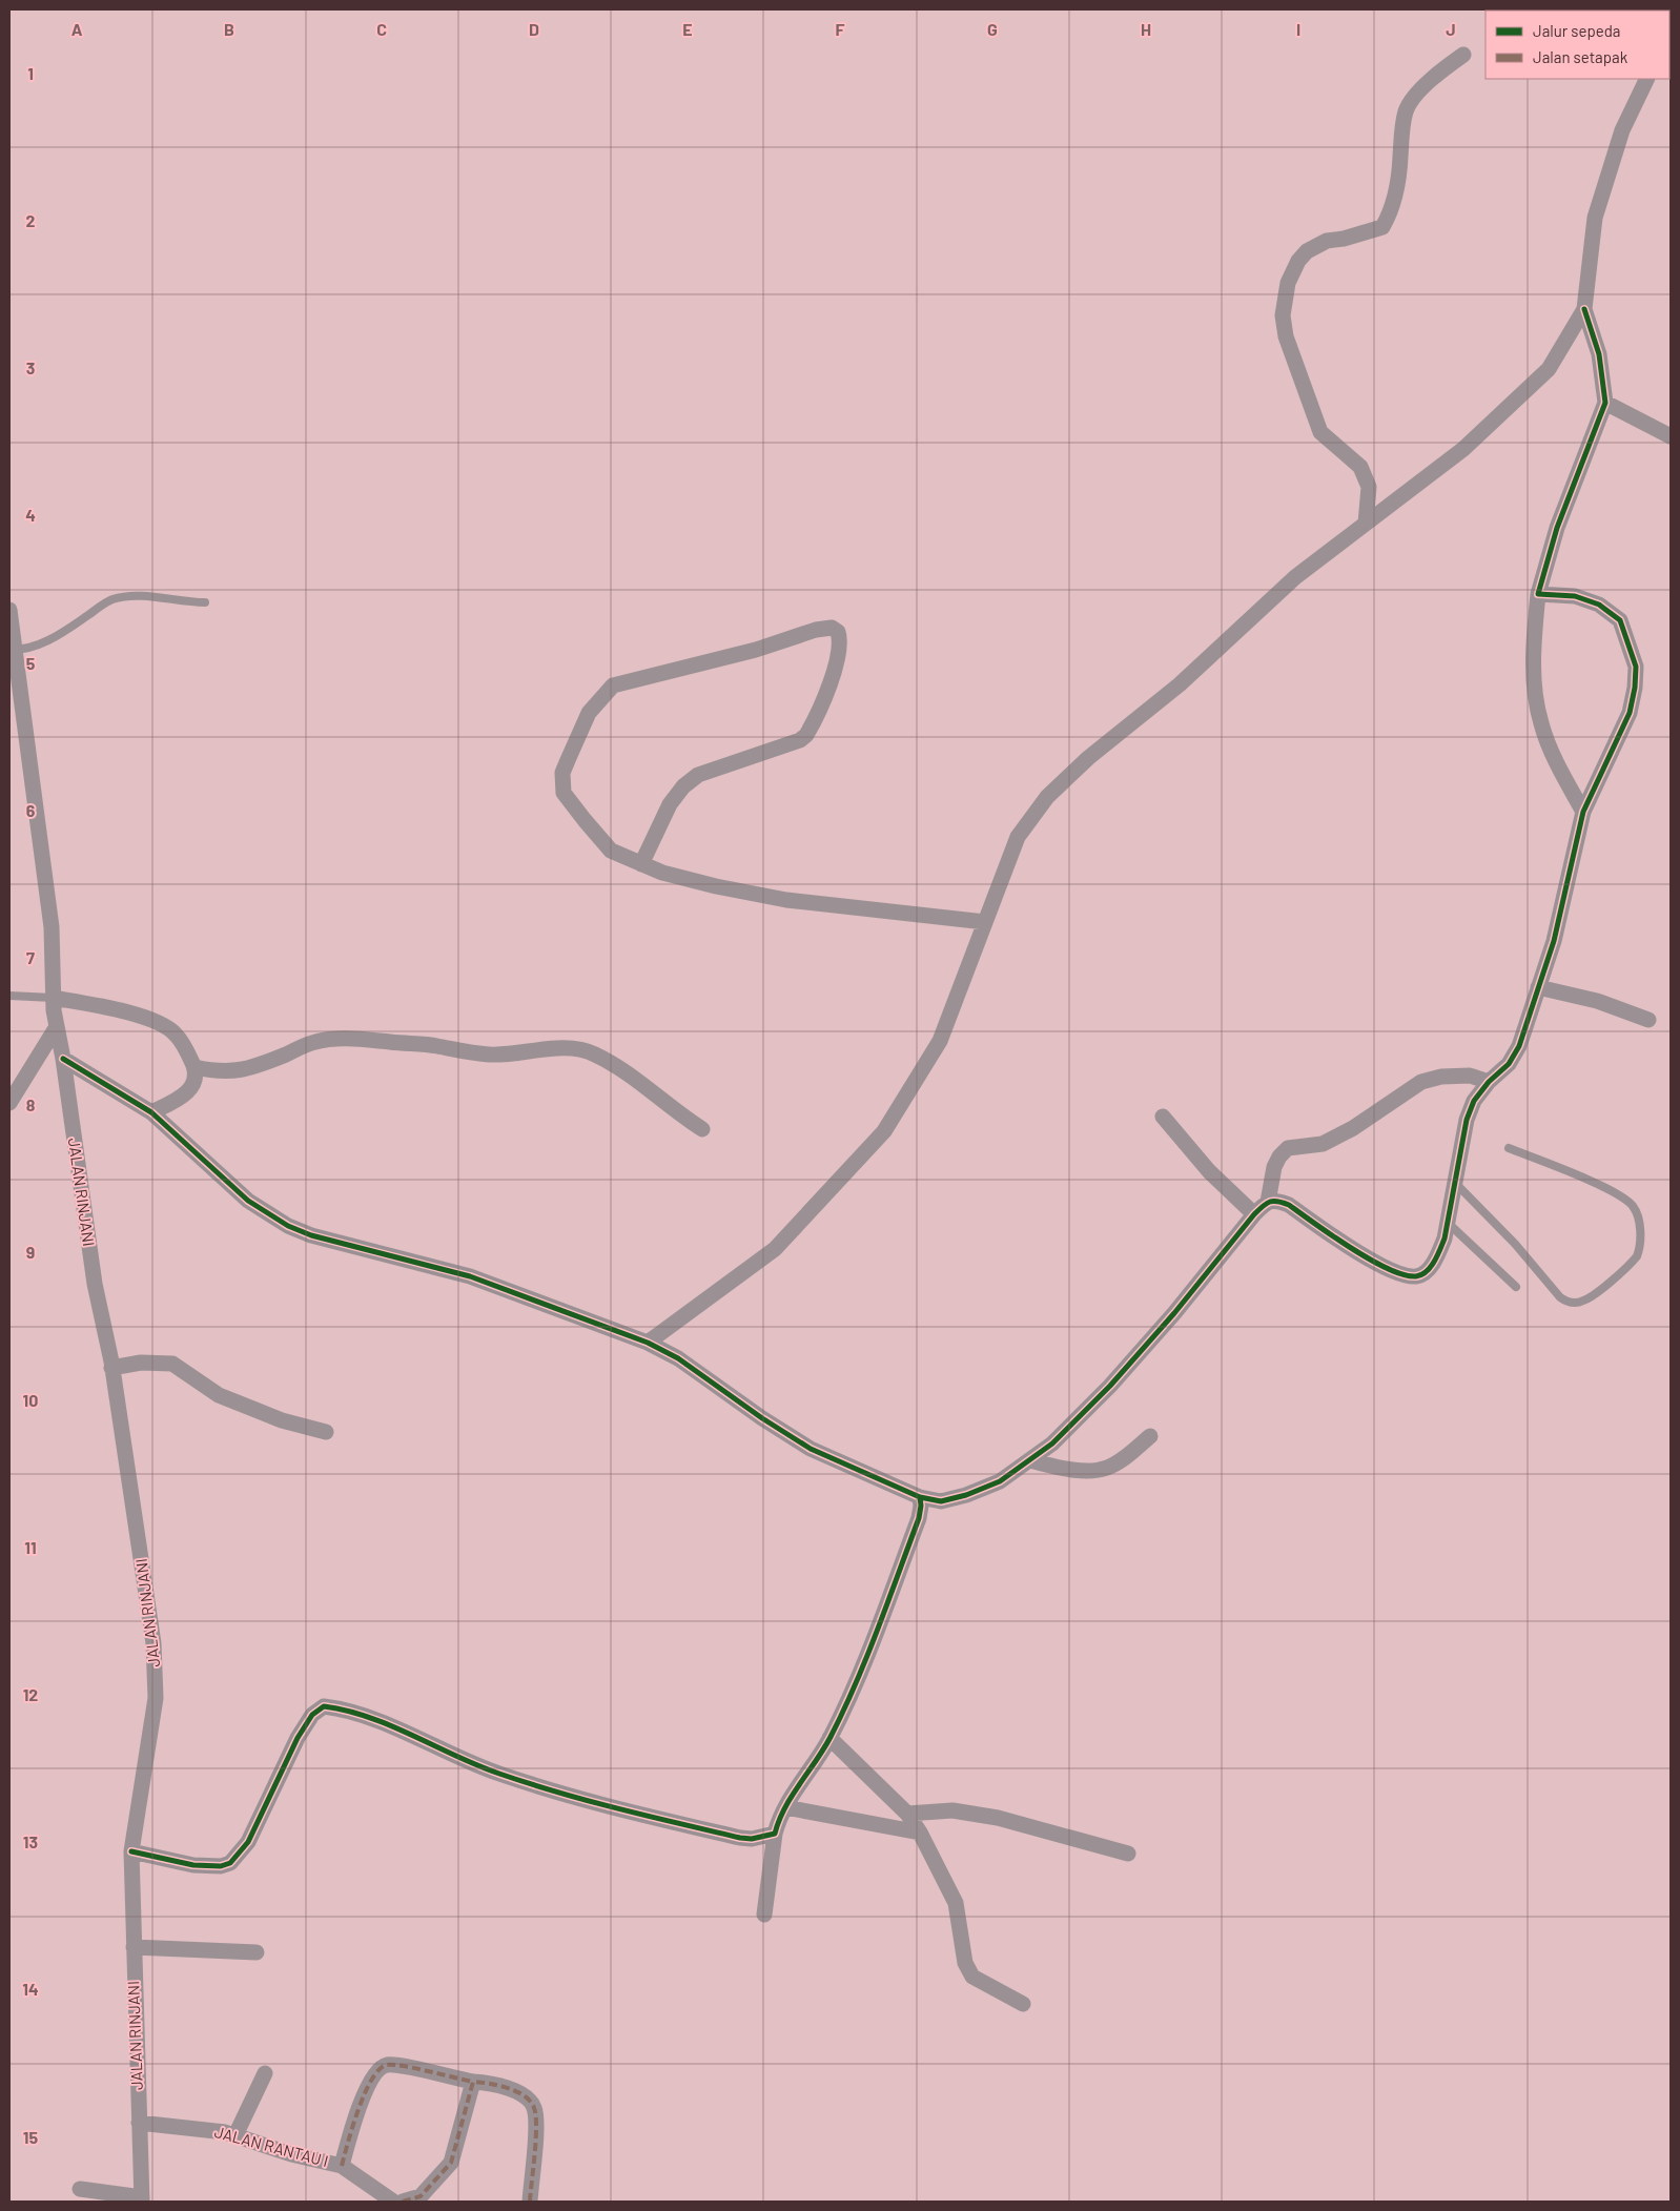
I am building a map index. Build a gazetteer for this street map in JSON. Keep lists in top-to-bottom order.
{
  "streets": {
    "street": ["JALAN RINJANI", "JALAN RANTAU I"]
  },
  "crossings": [
    ["JALAN RINJANI", "JALAN RANTAU I"]
  ],
  "legend": ["Jalur sepeda", "Jalan setapak"],
  "grid": {
    "columns": [
      "A",
      "B",
      "C",
      "D",
      "E",
      "F",
      "G",
      "H",
      "I",
      "J"
    ],
    "rows": [
      "1",
      "2",
      "3",
      "4",
      "5",
      "6",
      "7",
      "8",
      "9",
      "10",
      "11",
      "12",
      "13",
      "14",
      "15"
    ]
  }
}
